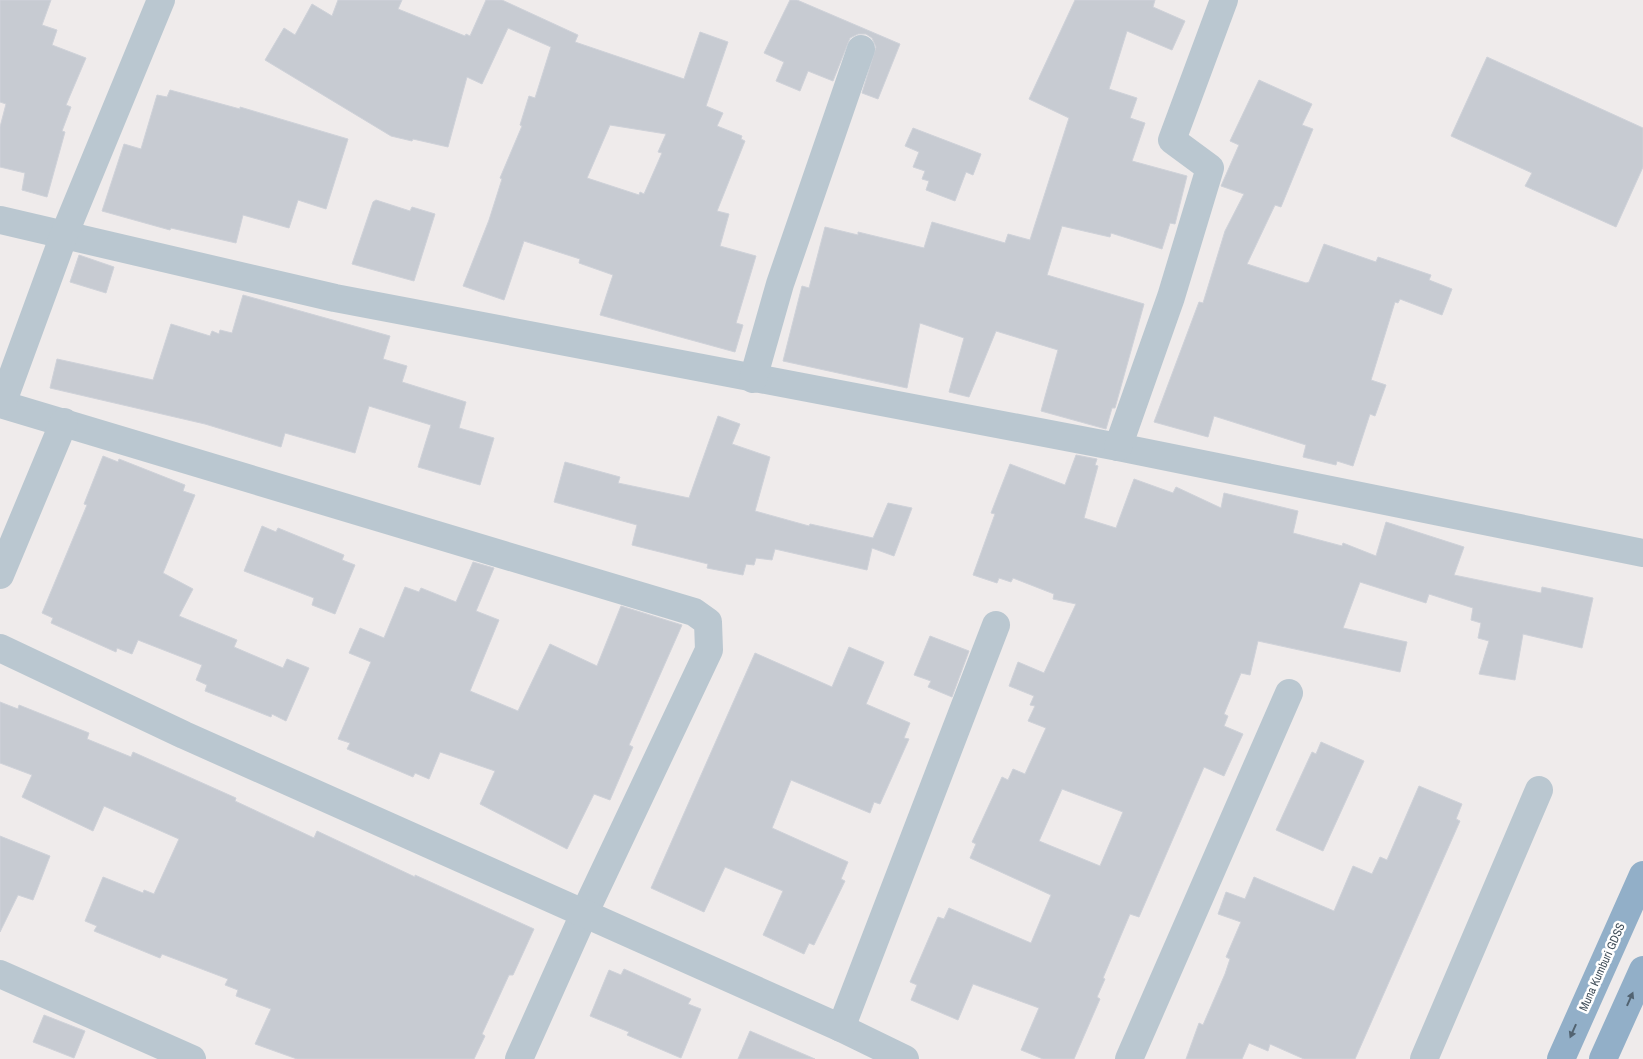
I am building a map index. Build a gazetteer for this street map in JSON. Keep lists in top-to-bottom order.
{
  "streets": {
    "highway": ["Muna Kumburi GDSS"]
  }
}
